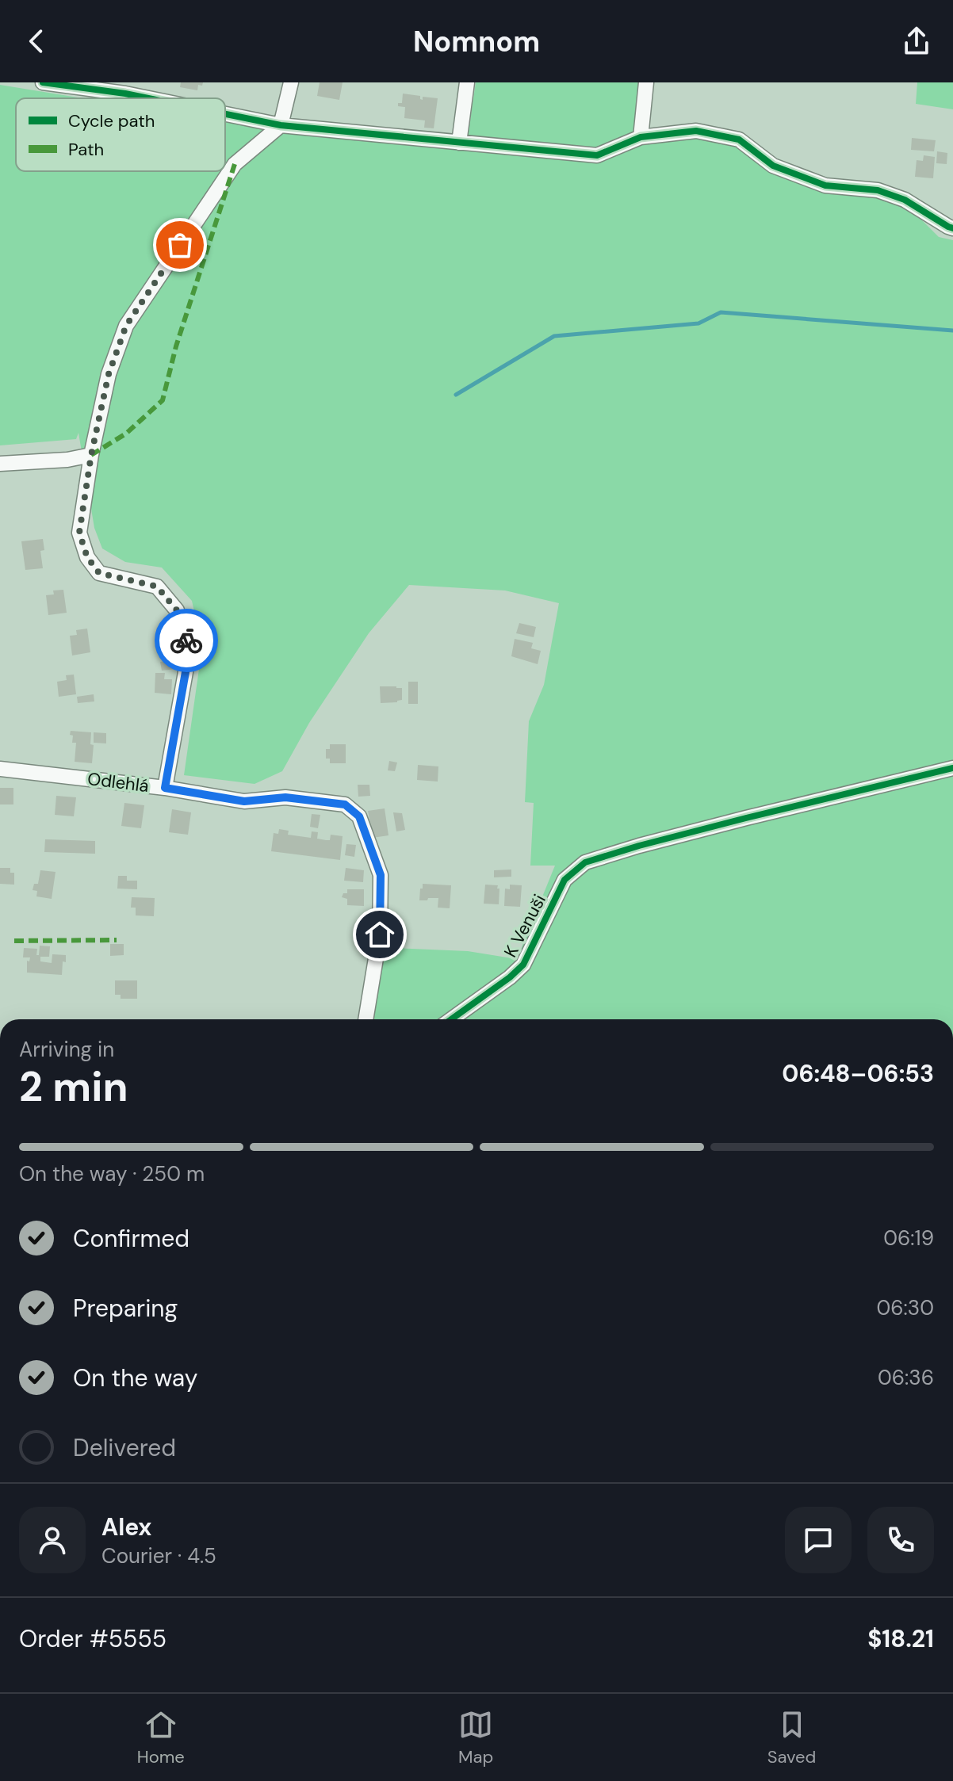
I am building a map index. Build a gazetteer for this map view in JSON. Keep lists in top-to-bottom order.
{
  "streets": {
    "street": ["Odlehlá", "K Venuši"]
  },
  "legend": ["Cycle path", "Path"],
  "page": {
    "header": "Nomnom",
    "heading": ["2 min", "Arriving in", "06:48–06:53"],
    "panel": [
      "Alex",
      "Courier · 4.5",
      "Order #5555",
      "$18.21"
    ],
    "bar": "On the way · 250 m",
    "list": [
      ["Confirmed", "06:19"],
      ["Preparing", "06:30"],
      ["On the way", "06:36"],
      "Delivered"
    ],
    "tabs": ["Home", "Map", "Saved"]
  }
}
